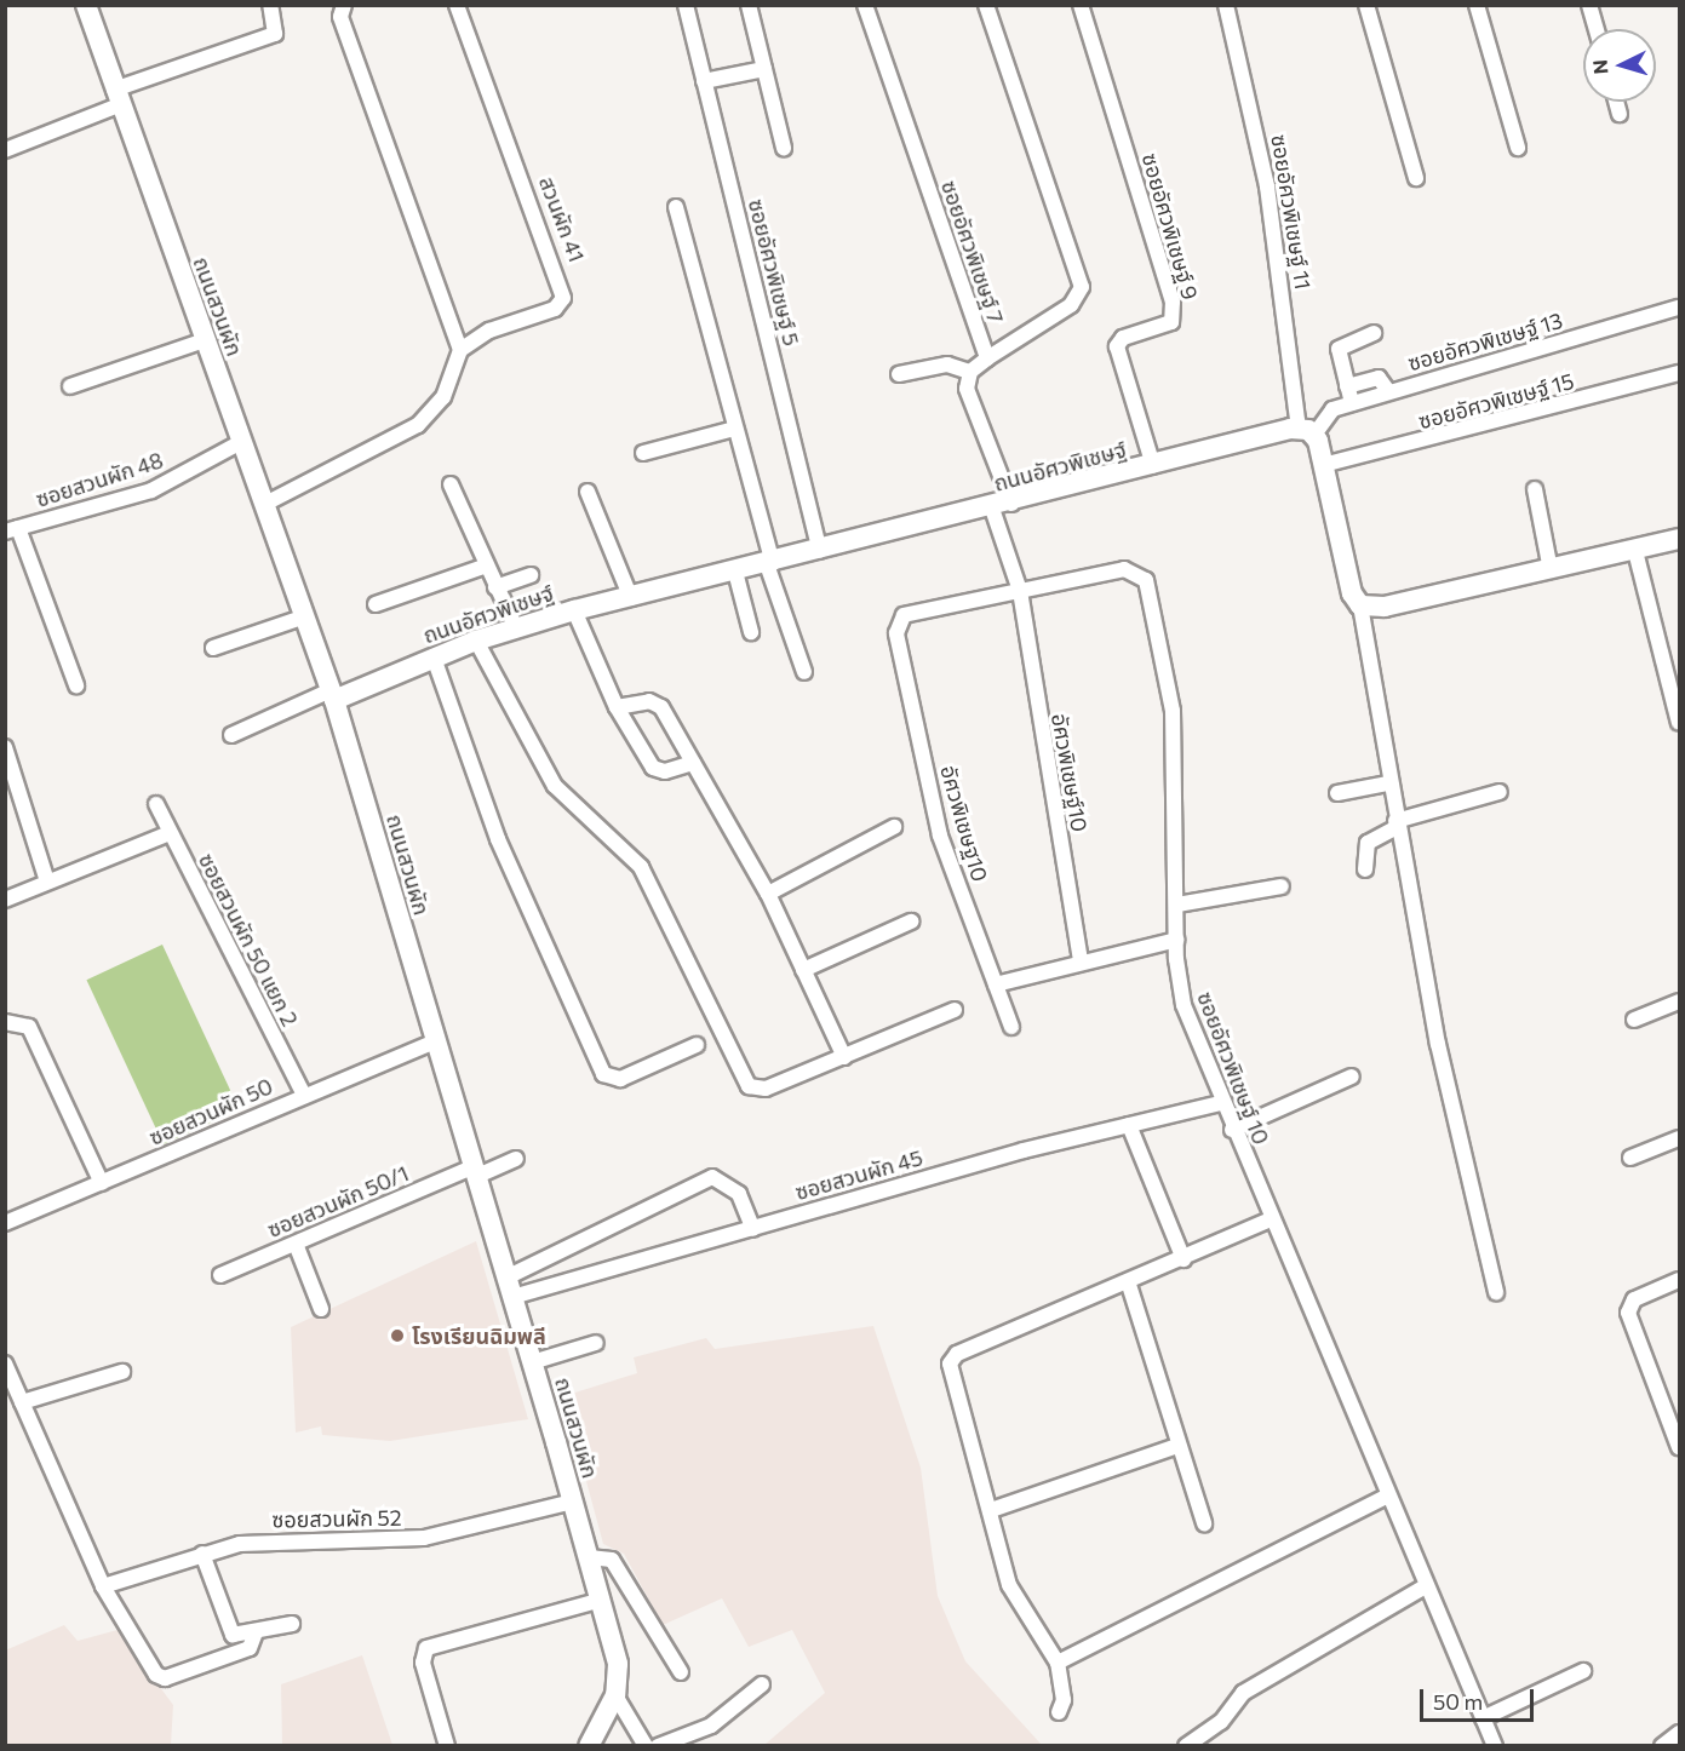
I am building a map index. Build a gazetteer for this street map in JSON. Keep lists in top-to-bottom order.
{
  "streets": {
    "street": [
      "ซอยอัศวพิเชษฐ์ 11",
      "สวนผัก 41",
      "ซอยอัศวพิเชษฐ์ 9",
      "ซอยอัศวพิเชษฐ์ 7",
      "ซอยอัศวพิเชษฐ์ 5",
      "ถนนสวนผัก",
      "ซอยอัศวพิเชษฐ์ 13",
      "ซอยอัศวพิเชษฐ์ 15",
      "ถนนอัศวพิเชษฐ์",
      "ซอยสวนผัก 48",
      "อัศวพิเชษฐ์10",
      "อัศวพิเชษฐ10",
      "ซอยสวนผัก 50 แยก 2",
      "ซอยอัศวพิเชษฐ์ 10",
      "ซอยสวนผัก 50",
      "ซอยสวนผัก 45",
      "ซอยสวนผัก 50/1",
      "ซอยสวนผัก 52"
    ]
  },
  "crossings": [
    ["ซอยอัศวพิเชษฐ์ 11", "ซอยอัศวพิเชษฐ์ 13"],
    ["ซอยอัศวพิเชษฐ์ 11", "ถนนอัศวพิเชษฐ์"],
    ["ซอยอัศวพิเชษฐ์ 9", "ถนนอัศวพิเชษฐ์"],
    ["ซอยอัศวพิเชษฐ์ 5", "ถนนอัศวพิเชษฐ์"],
    ["ถนนสวนผัก", "ถนนอัศวพิเชษฐ์"],
    ["ถนนสวนผัก", "ซอยสวนผัก 48"],
    ["ถนนสวนผัก", "ซอยสวนผัก 50"],
    ["ถนนสวนผัก", "ซอยสวนผัก 45"],
    ["ถนนสวนผัก", "ซอยสวนผัก 50/1"],
    ["ถนนสวนผัก", "ซอยสวนผัก 52"],
    ["ซอยอัศวพิเชษฐ์ 13", "ถนนอัศวพิเชษฐ์"],
    ["อัศวพิเชษฐ์10", "อัศวพิเชษฐ10"],
    ["อัศวพิเชษฐ์10", "ซอยอัศวพิเชษฐ์ 10"],
    ["อัศวพิเชษฐ10", "ซอยอัศวพิเชษฐ์ 10"],
    ["ซอยสวนผัก 50 แยก 2", "ซอยสวนผัก 50"],
    ["ซอยอัศวพิเชษฐ์ 10", "ซอยสวนผัก 45"]
  ],
  "places": ["โรงเรียนฉิมพลี"],
  "scale_bar": "50 m",
  "north": "left"
}
